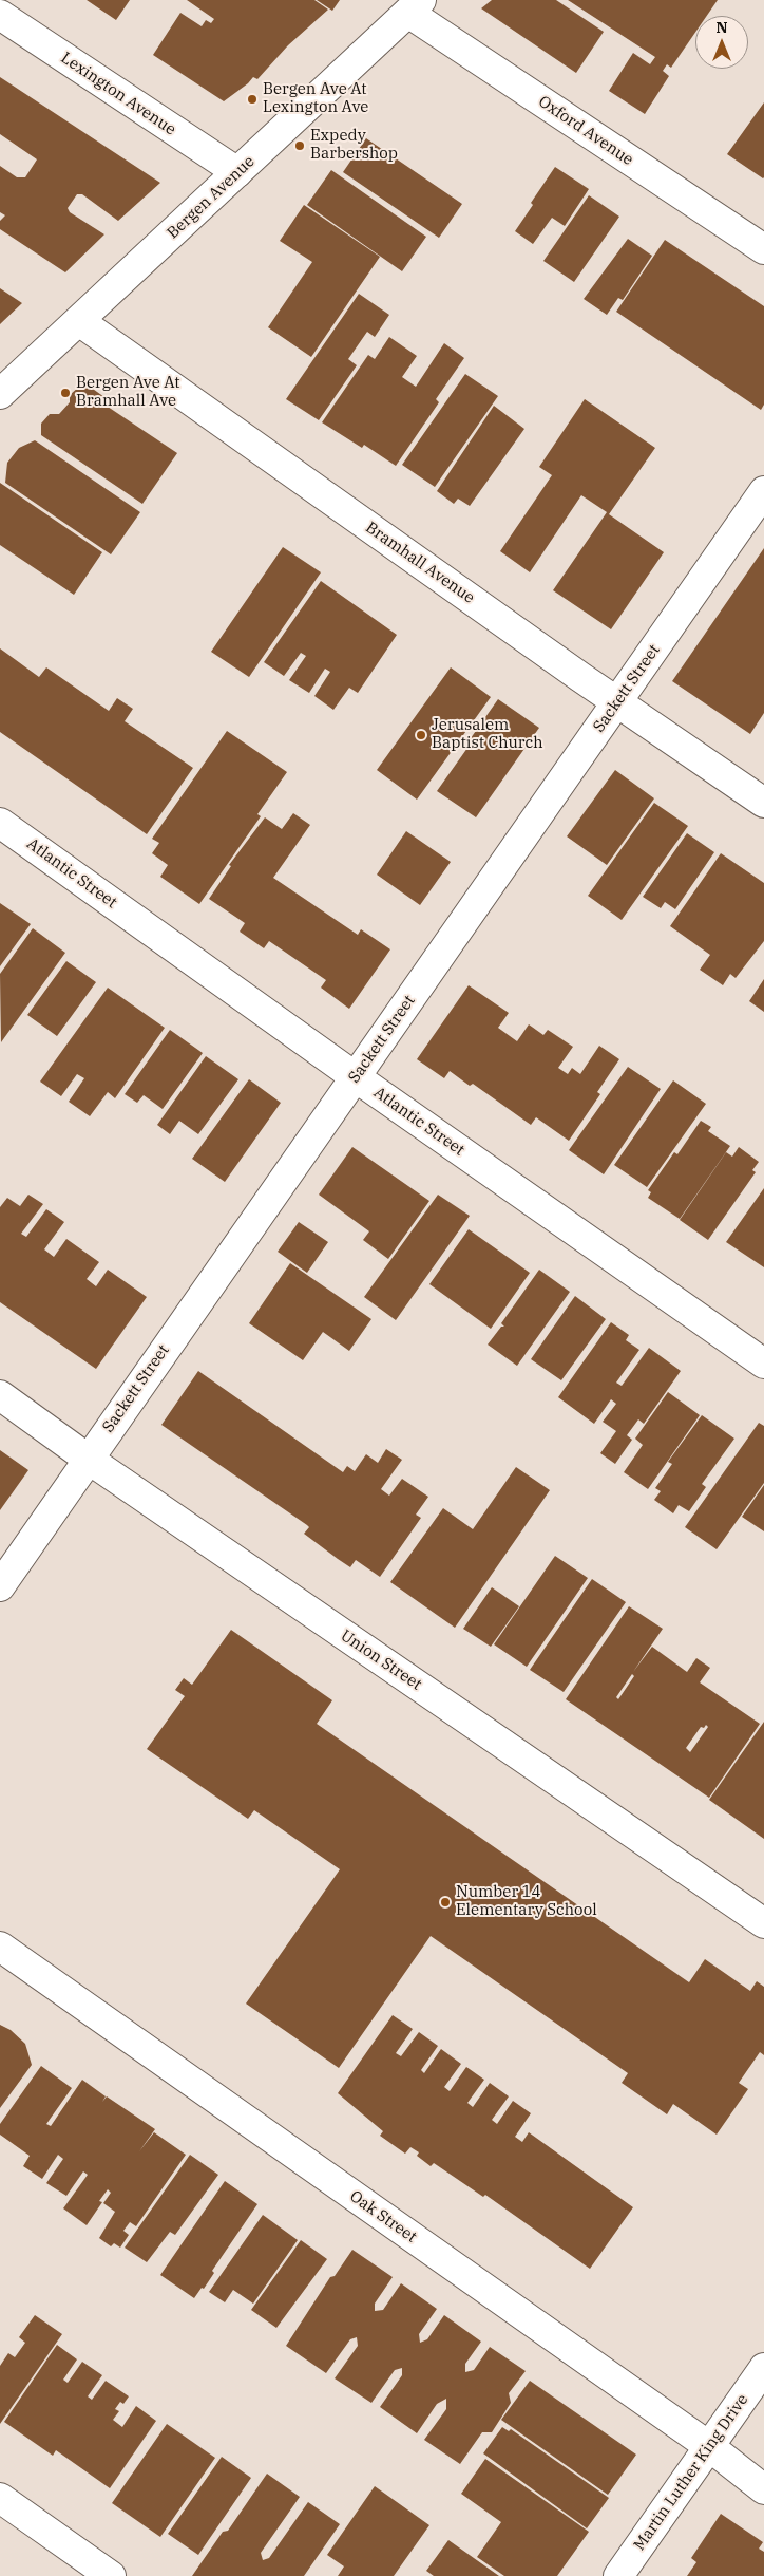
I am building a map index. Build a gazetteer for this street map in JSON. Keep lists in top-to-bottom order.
{
  "streets": {
    "street": [
      "Lexington Avenue",
      "Oxford Avenue",
      "Bergen Avenue",
      "Bramhall Avenue",
      "Sackett Street",
      "Atlantic Street",
      "Union Street",
      "Oak Street",
      "Martin Luther King Drive"
    ]
  },
  "crossings": [
    ["Lexington Avenue", "Bergen Avenue"],
    ["Oxford Avenue", "Bergen Avenue"],
    ["Bergen Avenue", "Bramhall Avenue"],
    ["Bramhall Avenue", "Sackett Street"],
    ["Sackett Street", "Atlantic Street"],
    ["Sackett Street", "Union Street"],
    ["Oak Street", "Martin Luther King Drive"]
  ],
  "places": [
    "Bergen Ave At Lexington Ave",
    "Expedy Barbershop",
    "Bergen Ave At Bramhall Ave",
    "Jerusalem Baptist Church",
    "Number 14 Elementary School"
  ],
  "north": "top"
}
